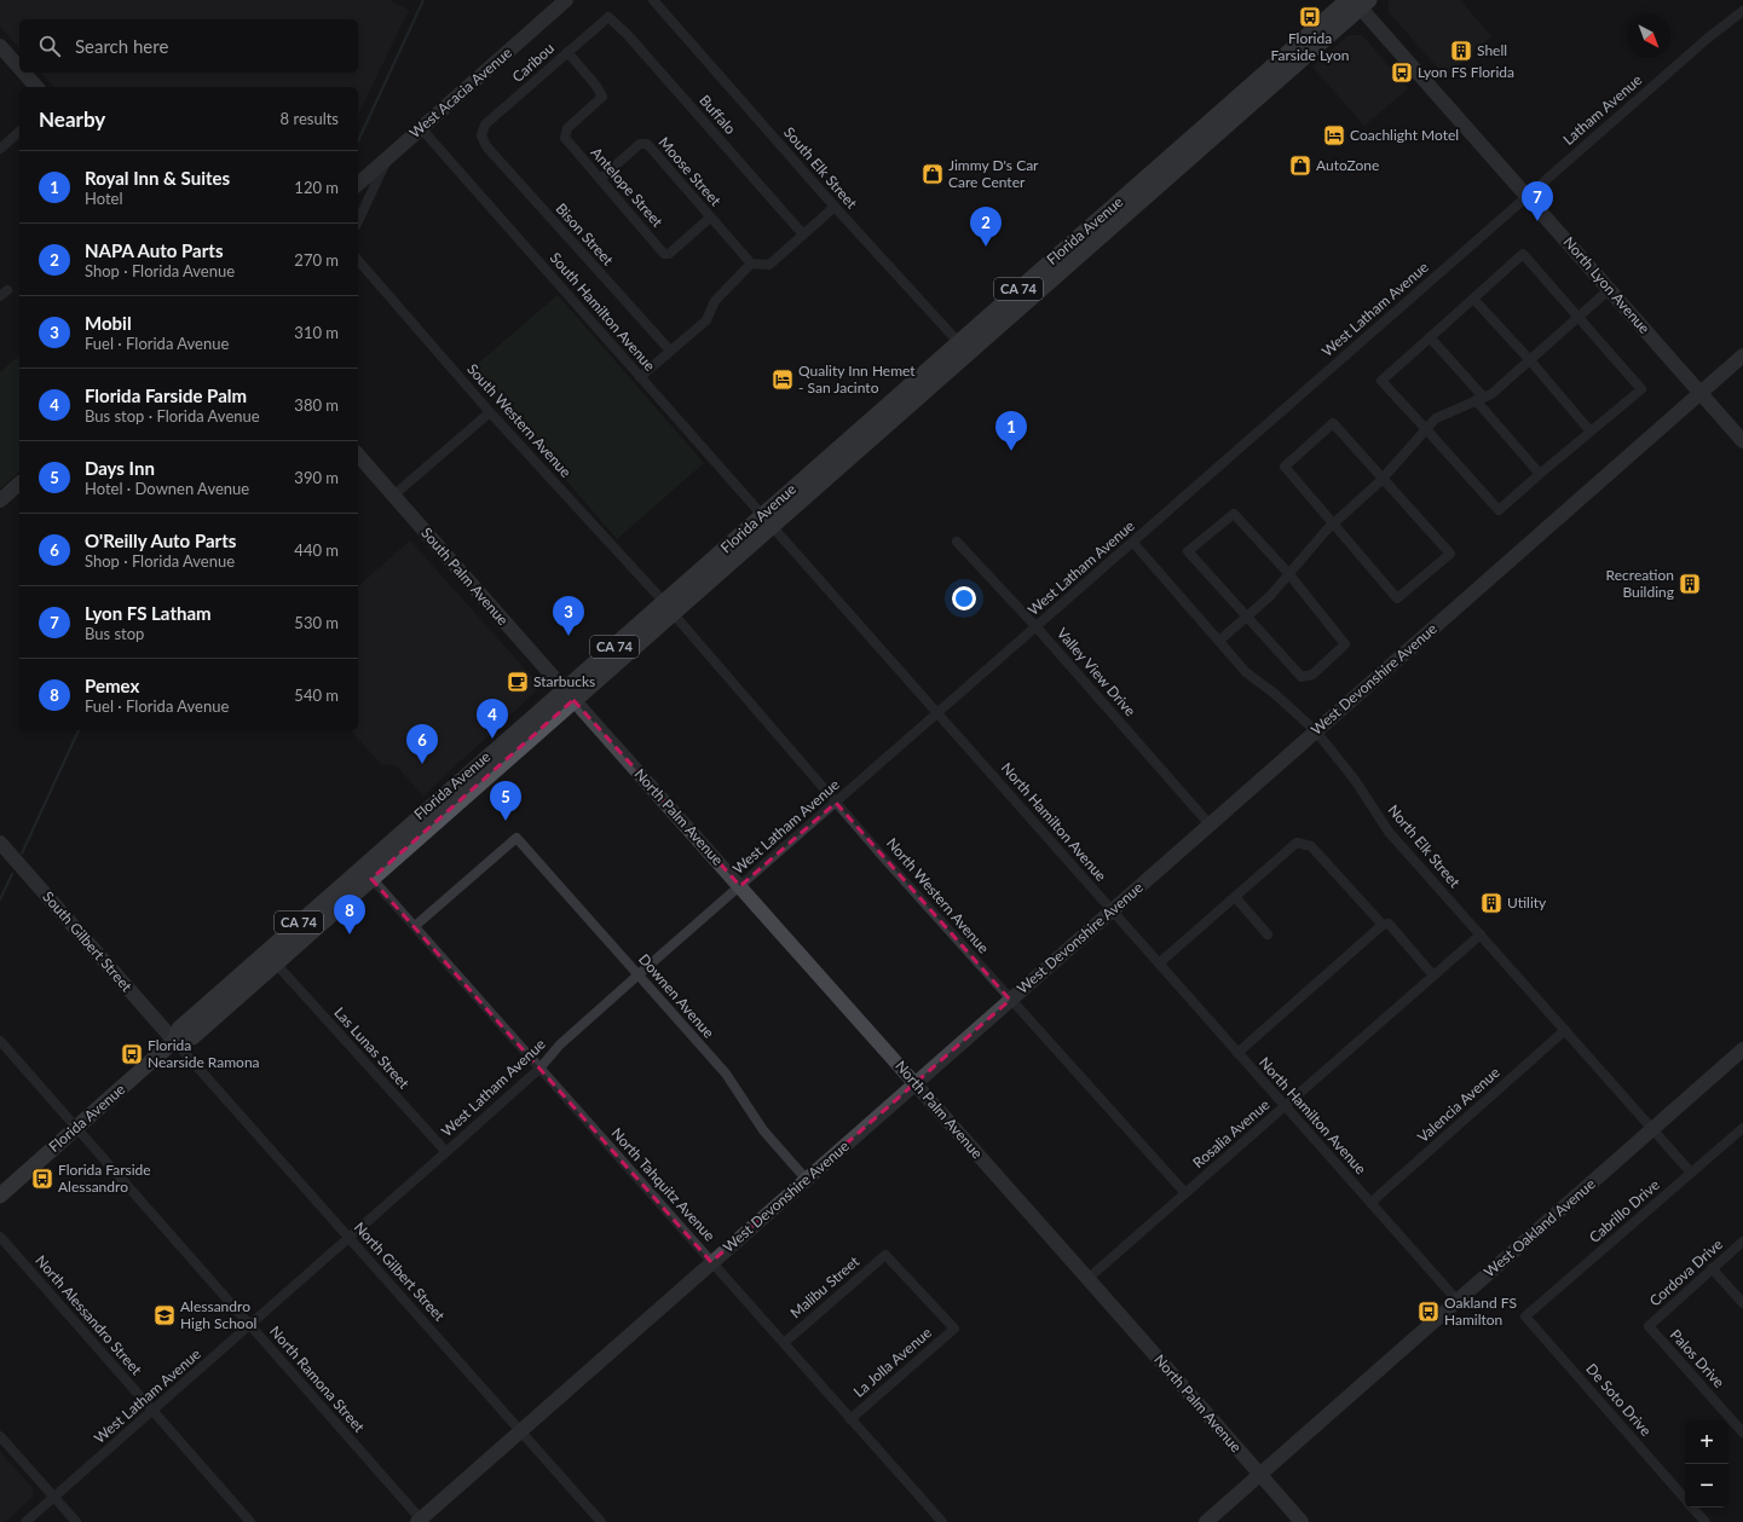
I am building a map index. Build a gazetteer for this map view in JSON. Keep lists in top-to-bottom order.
{
  "streets": {
    "main road": ["Florida Avenue", "CA 74"],
    "street": [
      "Caribou",
      "West Acacia Avenue",
      "Latham Avenue",
      "Buffalo",
      "South Elk Street",
      "Moose Street",
      "Antelope Street",
      "Bison Street",
      "North Lyon Avenue",
      "West Latham Avenue",
      "South Hamilton Avenue",
      "South Western Avenue",
      "South Palm Avenue",
      "Valley View Drive",
      "West Devonshire Avenue",
      "North Palm Avenue",
      "North Hamilton Avenue",
      "North Elk Street",
      "North Western Avenue",
      "South Gilbert Street",
      "Downen Avenue",
      "Las Lunas Street",
      "Valencia Avenue",
      "Rosalia Avenue",
      "North Tahquitz Avenue",
      "Cabrillo Drive",
      "West Oakland Avenue",
      "North Gilbert Street",
      "Cordova Drive",
      "Malibu Street",
      "North Alessandro Street",
      "Palos Drive",
      "La Jolla Avenue",
      "North Ramona Street",
      "De Soto Drive"
    ]
  },
  "crossings": [
    ["Caribou", "Buffalo"],
    ["Caribou", "Antelope Street"],
    ["Caribou", "Bison Street"],
    ["West Acacia Avenue", "South Hamilton Avenue"],
    ["Latham Avenue", "North Lyon Avenue"],
    ["Latham Avenue", "West Latham Avenue"],
    ["South Elk Street", "Florida Avenue"],
    ["Moose Street", "Antelope Street"],
    ["Florida Avenue", "North Lyon Avenue"],
    ["Florida Avenue", "South Hamilton Avenue"],
    ["Florida Avenue", "South Western Avenue"],
    ["Florida Avenue", "South Palm Avenue"],
    ["Florida Avenue", "North Palm Avenue"],
    ["Florida Avenue", "North Hamilton Avenue"],
    ["Florida Avenue", "North Western Avenue"],
    ["Florida Avenue", "South Gilbert Street"],
    ["Florida Avenue", "Las Lunas Street"],
    ["Florida Avenue", "North Tahquitz Avenue"],
    ["Florida Avenue", "North Gilbert Street"],
    ["Florida Avenue", "North Ramona Street"],
    ["North Lyon Avenue", "West Latham Avenue"],
    ["North Lyon Avenue", "West Devonshire Avenue"],
    ["West Latham Avenue", "Valley View Drive"],
    ["West Latham Avenue", "North Palm Avenue"],
    ["West Latham Avenue", "North Hamilton Avenue"],
    ["West Latham Avenue", "North Elk Street"],
    ["West Latham Avenue", "North Western Avenue"],
    ["West Latham Avenue", "Downen Avenue"],
    ["West Latham Avenue", "Las Lunas Street"],
    ["West Latham Avenue", "North Tahquitz Avenue"],
    ["West Latham Avenue", "North Gilbert Street"],
    ["West Latham Avenue", "North Alessandro Street"],
    ["West Latham Avenue", "North Ramona Street"],
    ["South Hamilton Avenue", "North Hamilton Avenue"],
    ["South Western Avenue", "North Western Avenue"],
    ["South Palm Avenue", "North Palm Avenue"],
    ["Valley View Drive", "West Devonshire Avenue"],
    ["West Devonshire Avenue", "North Palm Avenue"],
    ["West Devonshire Avenue", "North Hamilton Avenue"],
    ["West Devonshire Avenue", "North Elk Street"],
    ["West Devonshire Avenue", "North Western Avenue"],
    ["West Devonshire Avenue", "Downen Avenue"],
    ["West Devonshire Avenue", "North Tahquitz Avenue"],
    ["West Devonshire Avenue", "North Gilbert Street"],
    ["West Devonshire Avenue", "North Ramona Street"],
    ["North Palm Avenue", "Rosalia Avenue"],
    ["North Palm Avenue", "West Oakland Avenue"],
    ["North Hamilton Avenue", "Valencia Avenue"],
    ["North Hamilton Avenue", "Rosalia Avenue"],
    ["North Hamilton Avenue", "West Oakland Avenue"],
    ["North Elk Street", "Valencia Avenue"],
    ["North Elk Street", "Rosalia Avenue"],
    ["North Elk Street", "Cabrillo Drive"],
    ["North Elk Street", "West Oakland Avenue"],
    ["North Western Avenue", "Rosalia Avenue"],
    ["South Gilbert Street", "North Gilbert Street"],
    ["Downen Avenue", "North Tahquitz Avenue"],
    ["North Tahquitz Avenue", "Malibu Street"],
    ["North Tahquitz Avenue", "La Jolla Avenue"],
    ["Cabrillo Drive", "De Soto Drive"],
    ["Cordova Drive", "Palos Drive"],
    ["Malibu Street", "La Jolla Avenue"]
  ],
  "places": {
    "bus stop": [
      "Florida Farside Lyon",
      "Lyon FS Florida",
      "Florida Nearside Ramona",
      "Florida Farside Alessandro",
      "Oakland FS Hamilton"
    ],
    "building": ["Shell", "Recreation Building", "Utility"],
    "hotel": ["Coachlight Motel", "Quality Inn Hemet - San Jacinto"],
    "shop": ["AutoZone", "Jimmy D's Car Care Center"],
    "cafe": ["Starbucks"],
    "school or university": ["Alessandro High School"]
  },
  "north": "bottom right",
  "page": {
    "search": "Search here",
    "heading": ["Nearby", "8 results"],
    "list": [
      {
        "mark": "1",
        "name": "Royal Inn & Suites",
        "note": "Hotel",
        "value": "120 m"
      },
      {
        "mark": "2",
        "name": "NAPA Auto Parts",
        "note": "Shop · Florida Avenue",
        "value": "270 m"
      },
      {
        "mark": "3",
        "name": "Mobil",
        "note": "Fuel · Florida Avenue",
        "value": "310 m"
      },
      {
        "mark": "4",
        "name": "Florida Farside Palm",
        "note": "Bus stop · Florida Avenue",
        "value": "380 m"
      },
      {
        "mark": "5",
        "name": "Days Inn",
        "note": "Hotel · Downen Avenue",
        "value": "390 m"
      },
      {
        "mark": "6",
        "name": "O'Reilly Auto Parts",
        "note": "Shop · Florida Avenue",
        "value": "440 m"
      },
      {
        "mark": "7",
        "name": "Lyon FS Latham",
        "note": "Bus stop",
        "value": "530 m"
      },
      {
        "mark": "8",
        "name": "Pemex",
        "note": "Fuel · Florida Avenue",
        "value": "540 m"
      }
    ],
    "pins": [
      "7",
      "2",
      "1",
      "3",
      "4",
      "6",
      "5",
      "8"
    ],
    "map_buttons": ["+", "−"]
  }
}
